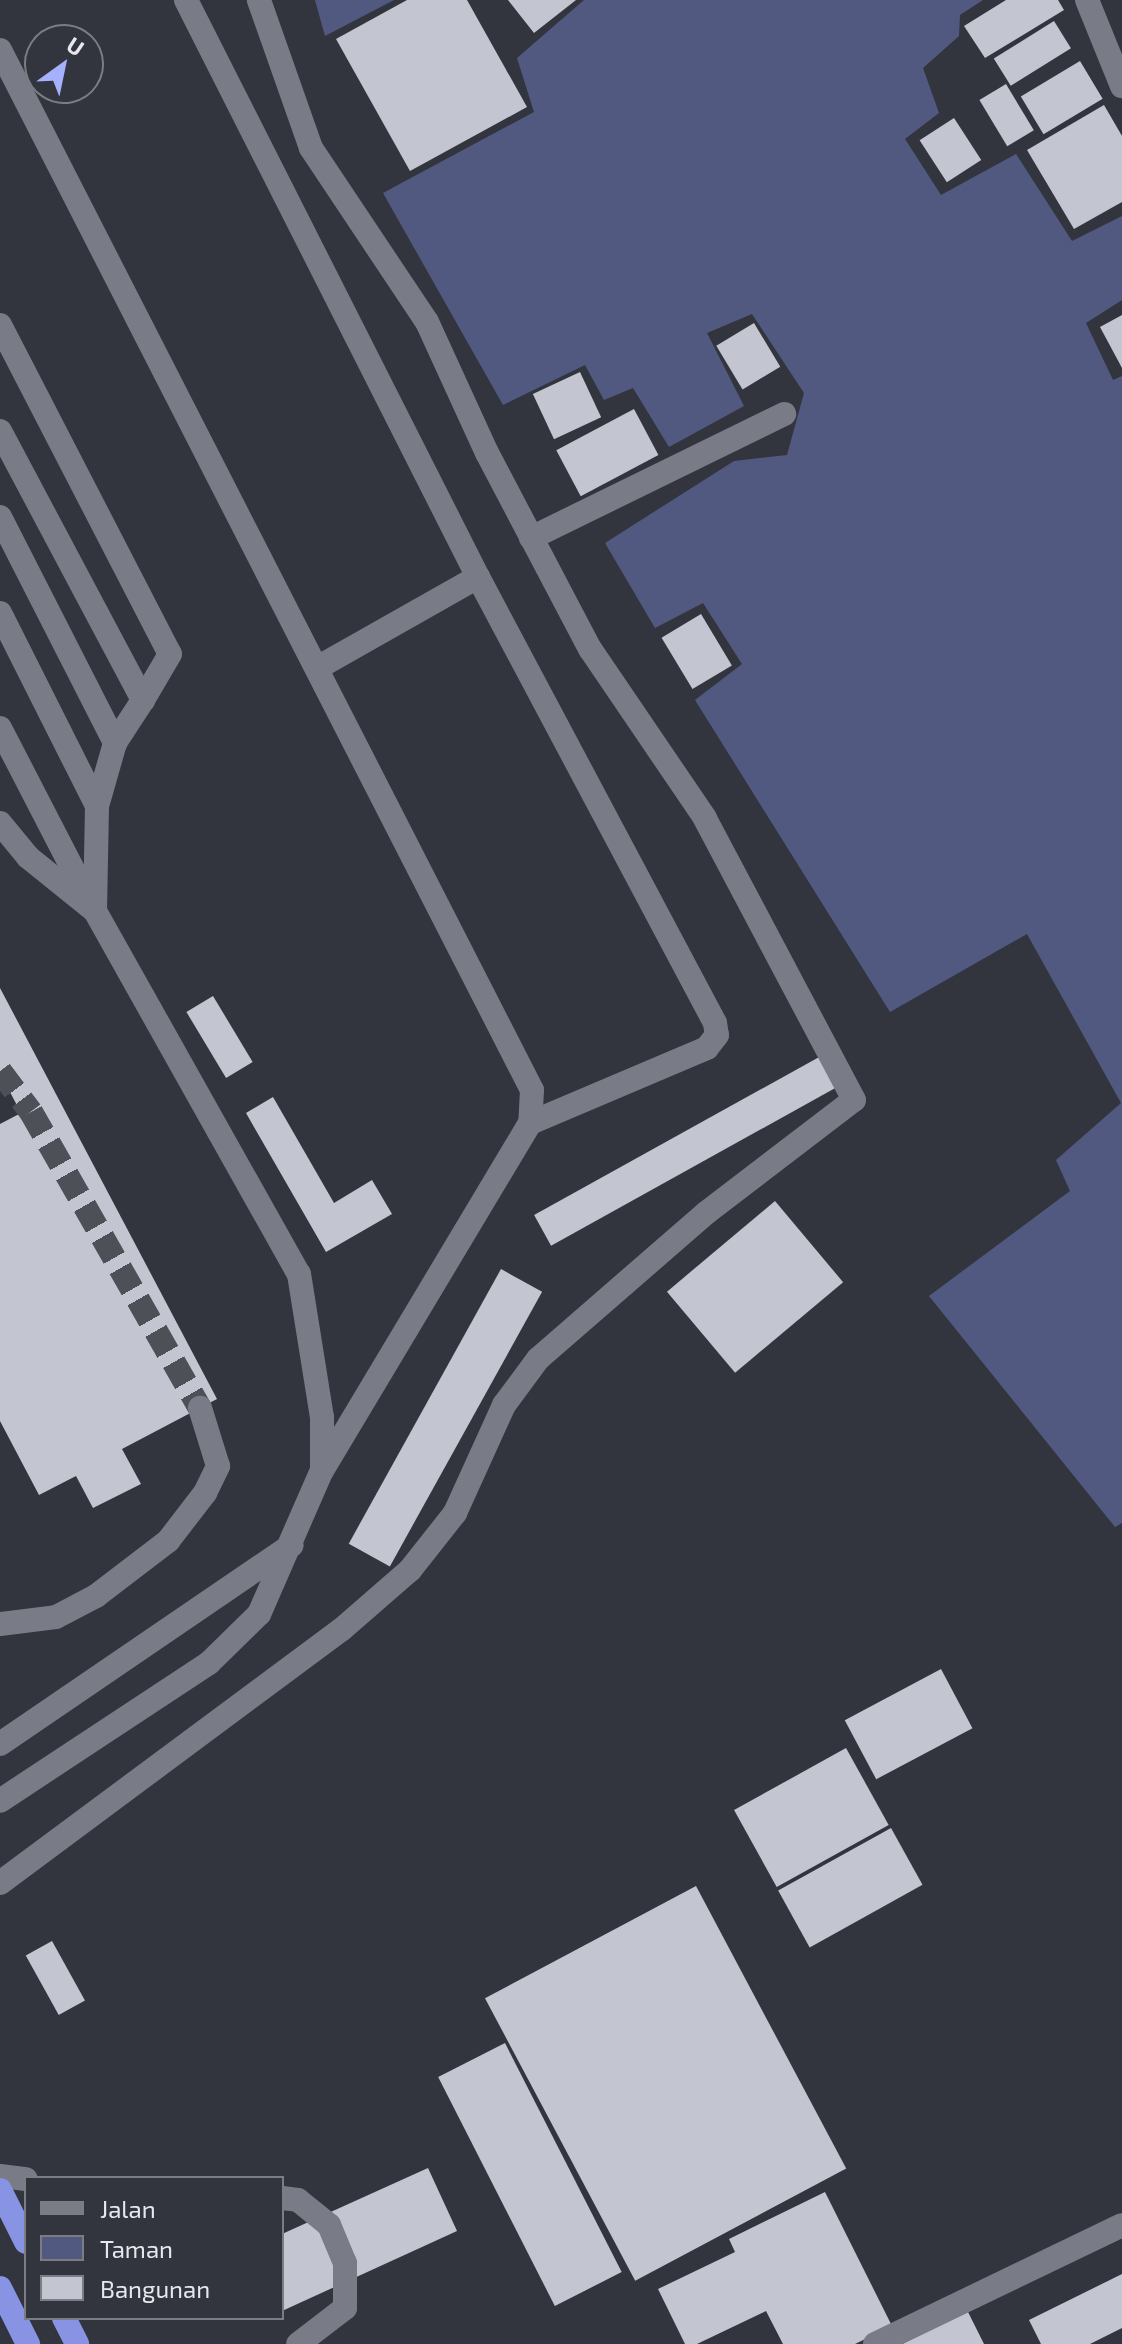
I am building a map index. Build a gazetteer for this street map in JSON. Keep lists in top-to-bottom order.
{
  "legend": ["Jalan", "Taman", "Bangunan"],
  "north": "top right"
}
